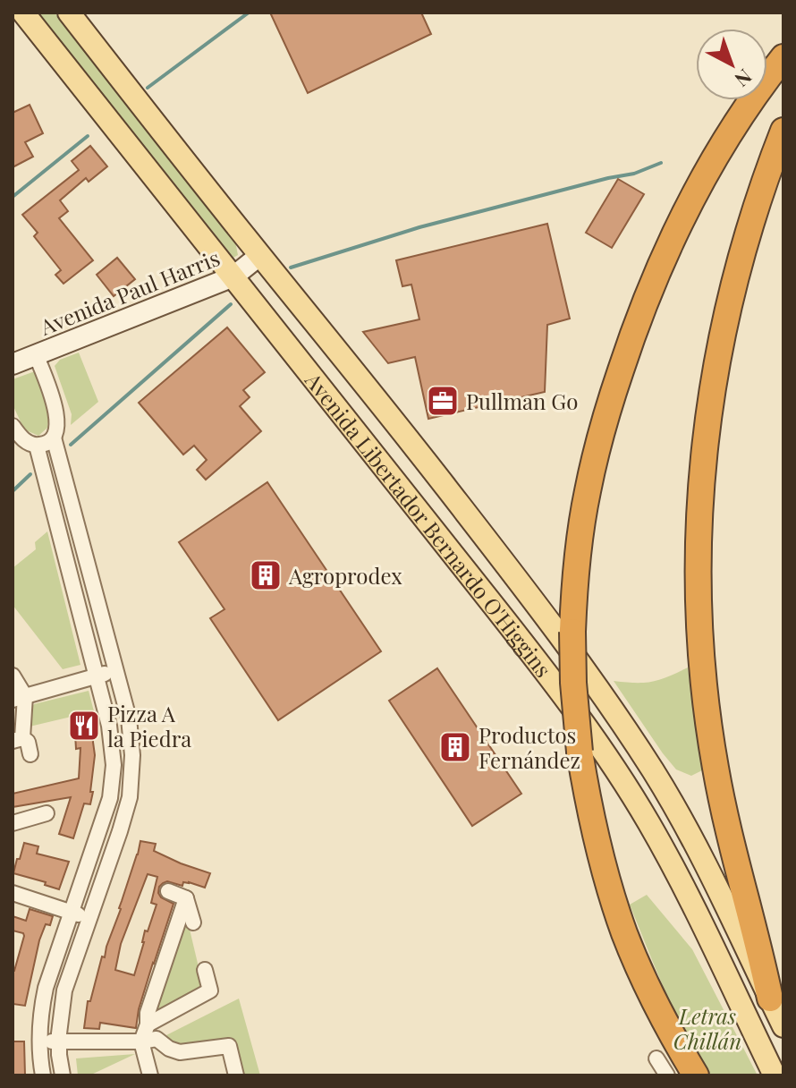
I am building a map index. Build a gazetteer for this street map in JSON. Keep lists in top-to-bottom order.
{
  "streets": {
    "main road": ["Avenida Paul Harris", "Avenida Libertador Bernardo O'Higgins"]
  },
  "crossings": [
    ["Avenida Paul Harris", "Avenida Libertador Bernardo O'Higgins"]
  ],
  "parks": ["Letras Chillán"],
  "places": {
    "office": ["Pullman Go"],
    "building": ["Agroprodex", "Productos Fernández"],
    "restaurant": ["Pizza A la Piedra"]
  },
  "north": "bottom right"
}
